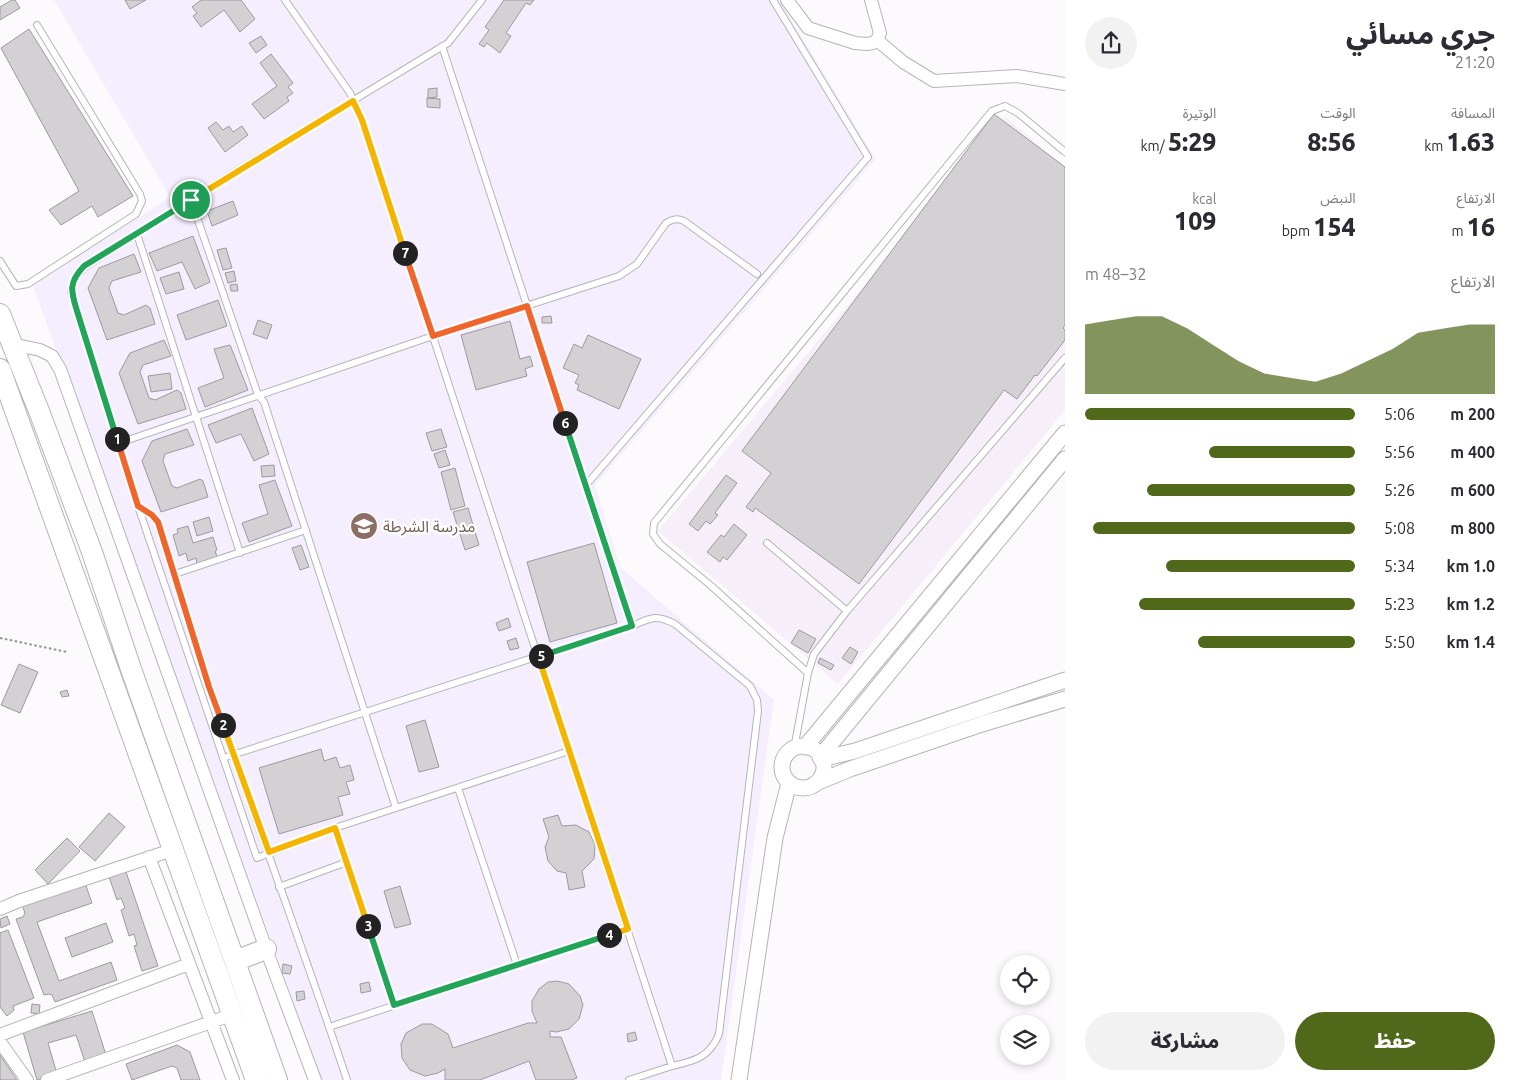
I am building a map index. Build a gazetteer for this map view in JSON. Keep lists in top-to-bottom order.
{
  "places": {
    "school or university": ["مدرسة الشرطة"]
  },
  "page": {
    "heading": ["جري مسائي", "21:20"],
    "stats": [
      ["المسافة", "1.63 km"],
      ["الوقت", "8:56"],
      ["الوتيرة", "5:29 /km"],
      ["الارتفاع", "16 m"],
      ["النبض", "154 bpm"],
      ["kcal", "109"]
    ],
    "pins": [
      "7",
      "6",
      "1",
      "5",
      "2",
      "3",
      "4"
    ],
    "chart": ["الارتفاع", "32–48 m"],
    "list": [
      {
        "name": "200 m",
        "note": "5:06"
      },
      {
        "name": "400 m",
        "note": "5:56"
      },
      {
        "name": "600 m",
        "note": "5:26"
      },
      {
        "name": "800 m",
        "note": "5:08"
      },
      {
        "name": "1.0 km",
        "note": "5:34"
      },
      {
        "name": "1.2 km",
        "note": "5:23"
      },
      {
        "name": "1.4 km",
        "note": "5:50"
      }
    ],
    "buttons": ["حفظ", "مشاركة"]
  }
}
